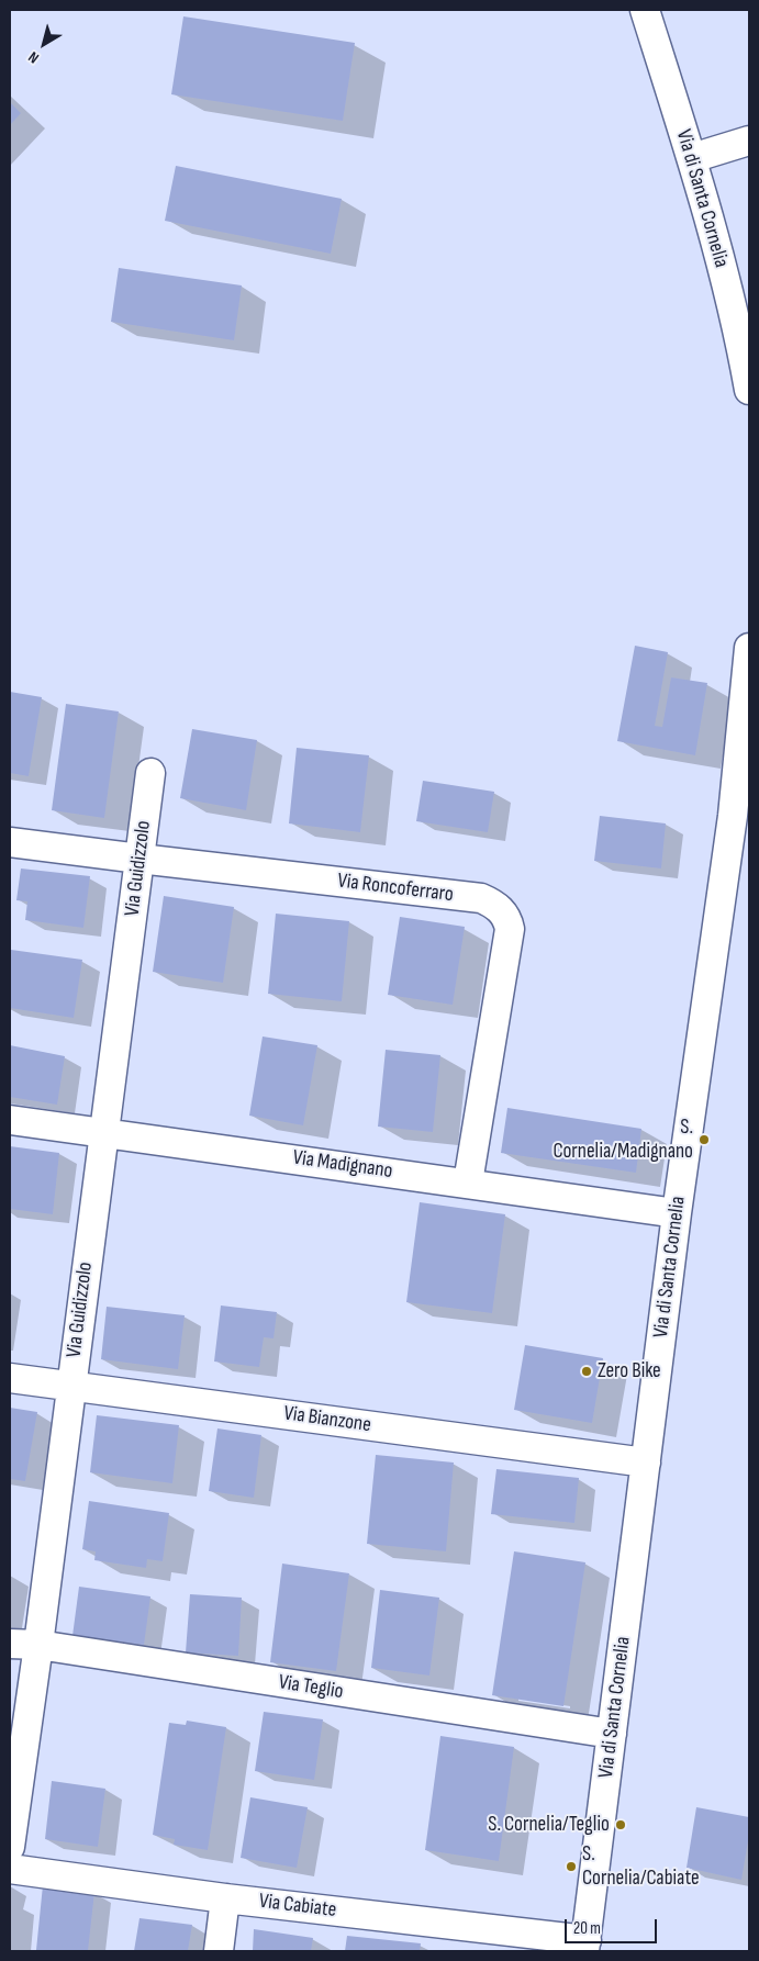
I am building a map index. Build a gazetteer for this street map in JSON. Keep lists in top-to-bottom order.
{
  "streets": {
    "street": [
      "Via di Santa Cornelia",
      "Via Guidizzolo",
      "Via Roncoferraro",
      "Via Madignano",
      "Via Bianzone",
      "Via Teglio",
      "Via Cabiate"
    ]
  },
  "crossings": [
    ["Via di Santa Cornelia", "Via Madignano"],
    ["Via di Santa Cornelia", "Via Bianzone"],
    ["Via di Santa Cornelia", "Via Teglio"],
    ["Via di Santa Cornelia", "Via Cabiate"],
    ["Via Guidizzolo", "Via Roncoferraro"],
    ["Via Guidizzolo", "Via Madignano"],
    ["Via Guidizzolo", "Via Bianzone"],
    ["Via Guidizzolo", "Via Teglio"],
    ["Via Roncoferraro", "Via Madignano"]
  ],
  "places": [
    "S. Cornelia/Madignano",
    "Zero Bike",
    "S. Cornelia/Teglio",
    "S. Cornelia/Cabiate"
  ],
  "scale_bar": "20 m",
  "north": "bottom left"
}
